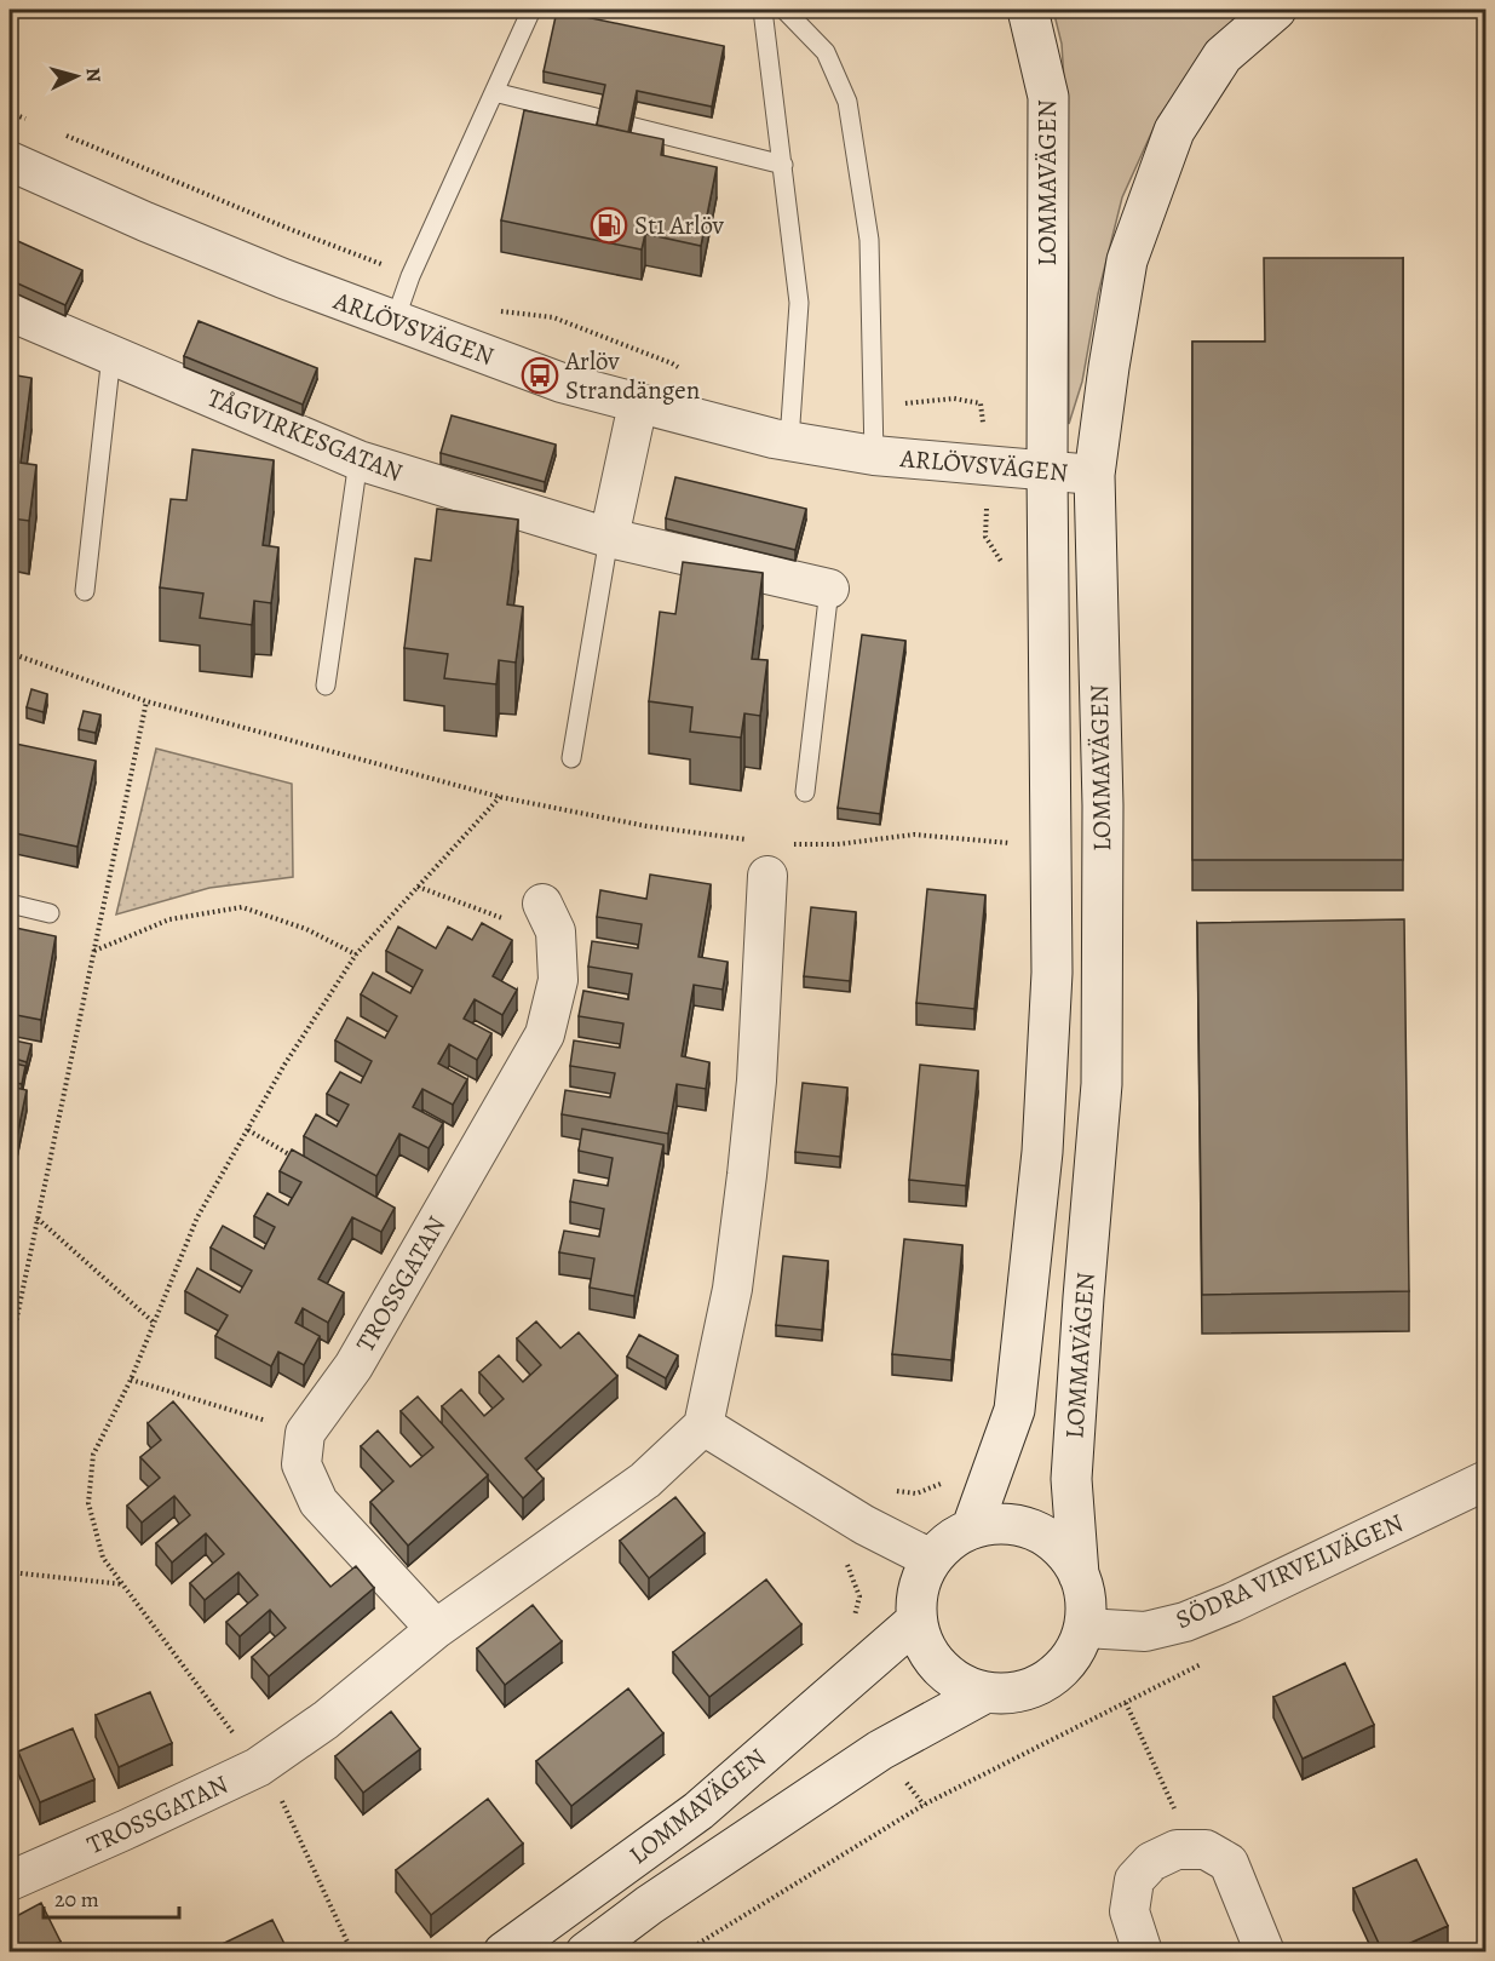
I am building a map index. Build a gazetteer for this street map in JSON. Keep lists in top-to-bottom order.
{
  "streets": {
    "street": [
      "LOMMAVÄGEN",
      "ARLÖVSVÄGEN",
      "TÅGVIRKESGATAN",
      "TROSSGATAN",
      "SÖDRA VIRVELVÄGEN"
    ]
  },
  "crossings": [
    ["LOMMAVÄGEN", "ARLÖVSVÄGEN"],
    ["LOMMAVÄGEN", "SÖDRA VIRVELVÄGEN"]
  ],
  "places": {
    "fuel station": ["St1 Arlöv"],
    "bus stop": ["Arlöv Strandängen"]
  },
  "scale_bar": "20 m",
  "north": "right"
}
